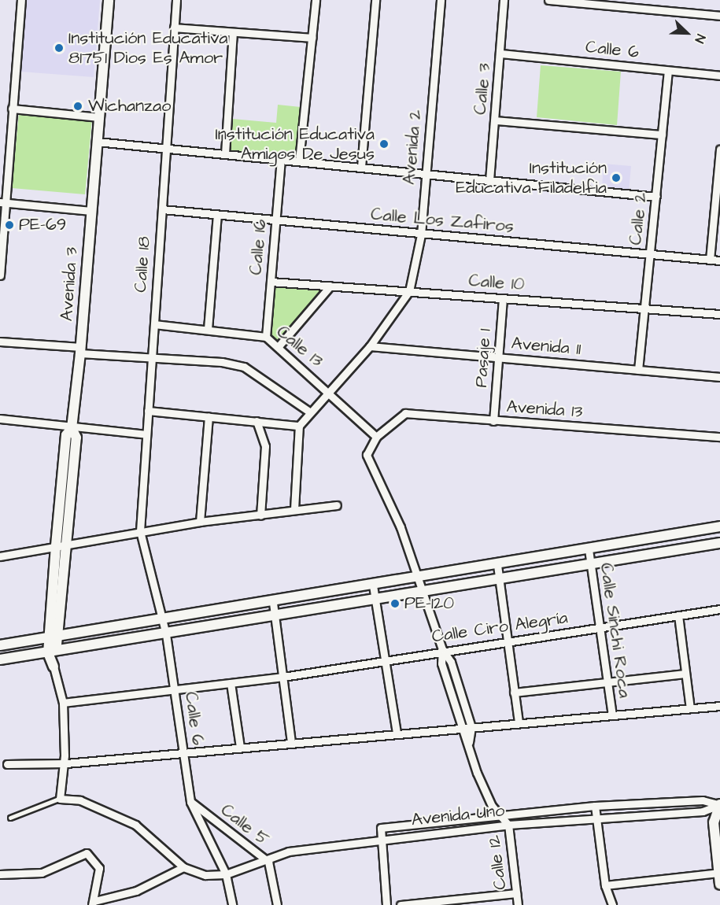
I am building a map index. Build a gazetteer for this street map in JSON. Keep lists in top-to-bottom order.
{
  "streets": {
    "street": [
      "Calle 6",
      "Calle 3",
      "Avenida 2",
      "Calle 2",
      "Calle Los Zafiros",
      "Calle 16",
      "Calle 18",
      "Calle 10",
      "Avenida 3",
      "Calle 13",
      "Avenida 11",
      "Pasaje 1",
      "Avenida 13",
      "Calle Ciro Alegría",
      "Calle Sinchi Roca",
      "Avenida Uno",
      "Calle 5",
      "Calle 12"
    ]
  },
  "crossings": [
    ["Calle 6", "Calle 3"],
    ["Calle 6", "Calle 2"],
    ["Calle 6", "Calle 18"],
    ["Calle 6", "Calle Ciro Alegría"],
    ["Calle 6", "Avenida Uno"],
    ["Calle 6", "Calle 5"],
    ["Avenida 2", "Calle Los Zafiros"],
    ["Avenida 2", "Calle 10"],
    ["Avenida 2", "Calle 13"],
    ["Avenida 2", "Avenida 11"],
    ["Calle 2", "Calle Los Zafiros"],
    ["Calle 2", "Calle 10"],
    ["Calle 2", "Avenida 11"],
    ["Calle Los Zafiros", "Calle 16"],
    ["Calle Los Zafiros", "Calle 18"],
    ["Calle 16", "Calle 10"],
    ["Calle 16", "Calle 13"],
    ["Calle 18", "Calle 13"],
    ["Calle 10", "Pasaje 1"],
    ["Calle 13", "Avenida 13"],
    ["Avenida 11", "Pasaje 1"],
    ["Pasaje 1", "Avenida 13"],
    ["Calle Ciro Alegría", "Calle Sinchi Roca"],
    ["Calle Ciro Alegría", "Calle 12"],
    ["Avenida Uno", "Calle 5"],
    ["Avenida Uno", "Calle 12"]
  ],
  "places": [
    "Institución Educativa 81751 Dios Es Amor",
    "Wichanzao",
    "Institución Educativa Amigos De Jesus",
    "Institución Educativa Filadelfia",
    "PE-69",
    "PE-120"
  ],
  "north": "bottom right"
}
